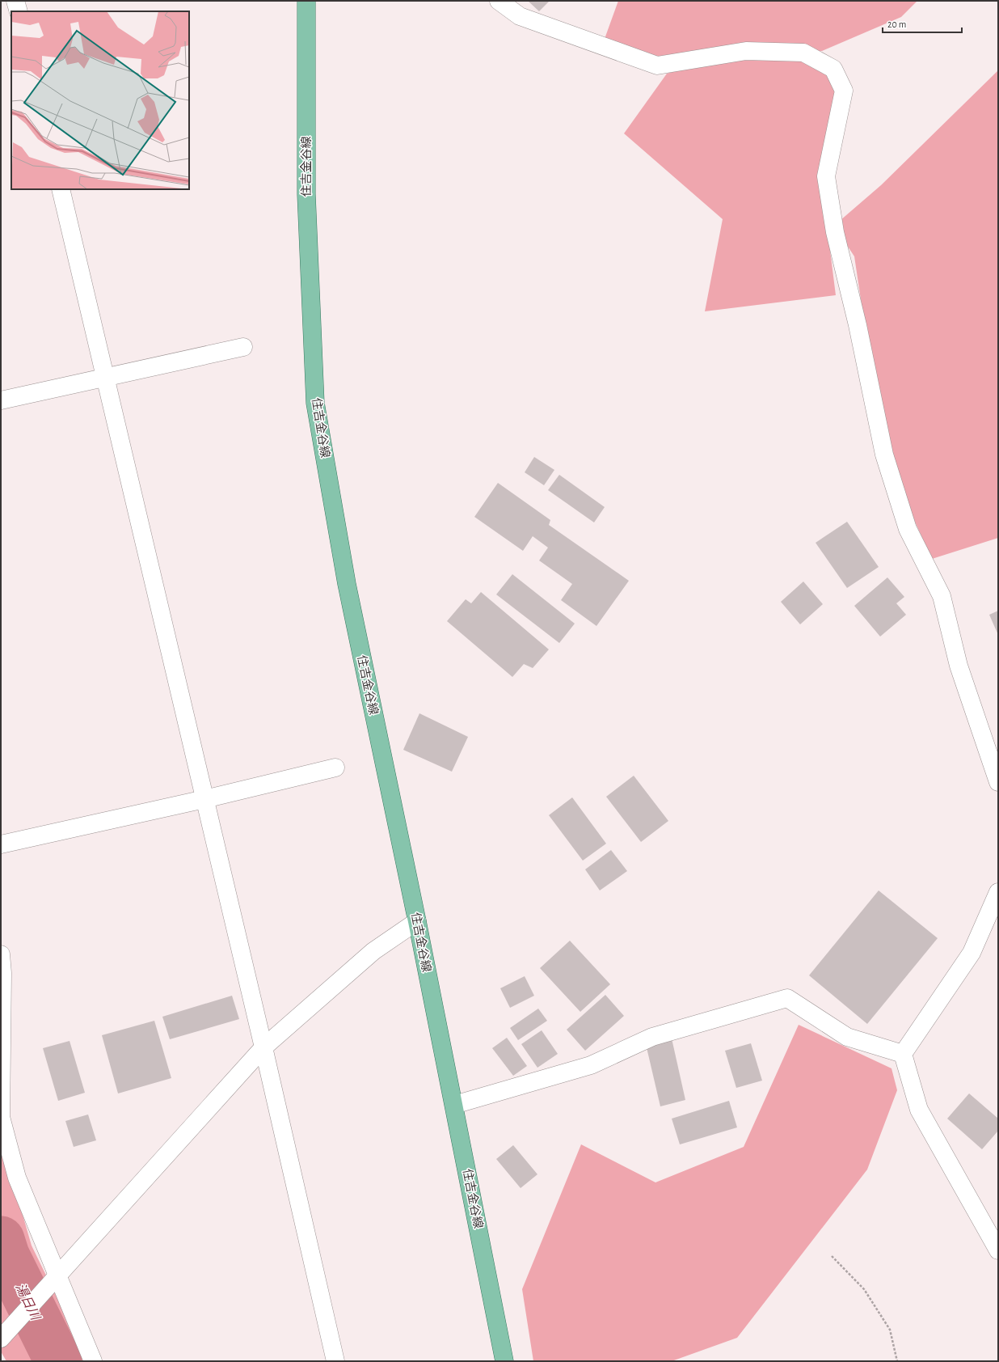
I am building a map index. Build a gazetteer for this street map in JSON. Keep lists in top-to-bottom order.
{
  "streets": {
    "main road": ["住吉金谷線"]
  },
  "water": ["湯日川"],
  "scale_bar": "20 m"
}
